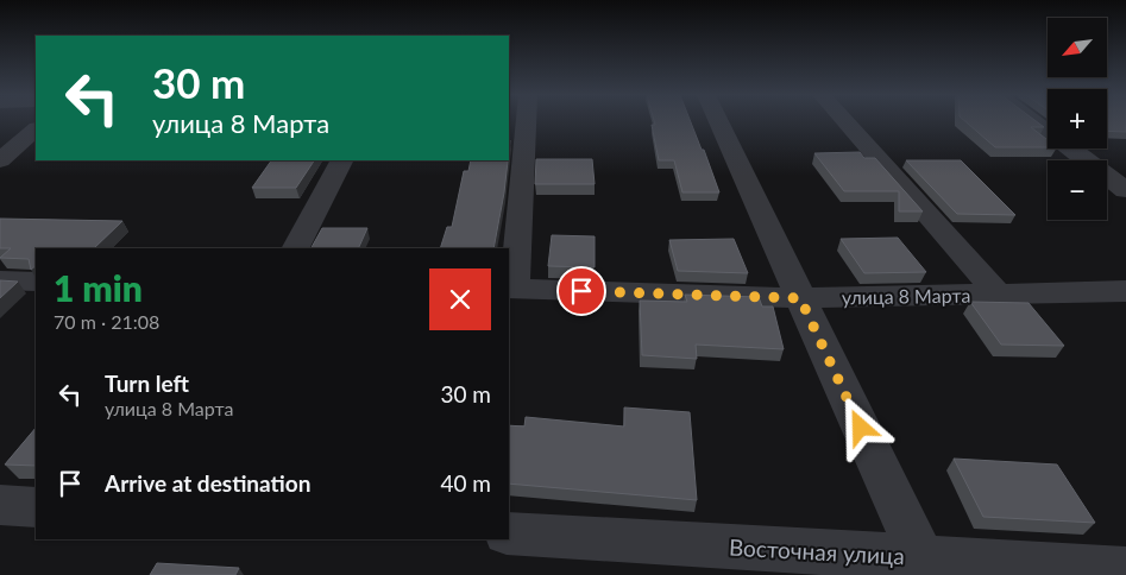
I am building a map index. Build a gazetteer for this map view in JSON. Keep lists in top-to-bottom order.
{
  "streets": {
    "street": ["улица 8 Марта", "Восточная улица"]
  },
  "north": "bottom left",
  "page": {
    "map_buttons": ["+", "−"],
    "turn": ["30 m", "улица 8 Марта"],
    "heading": ["1 min", "70 m · 21:08"],
    "list": [
      {
        "name": "Turn left",
        "note": "улица 8 Марта",
        "value": "30 m"
      },
      {
        "name": "Arrive at destination",
        "value": "40 m"
      }
    ]
  }
}
